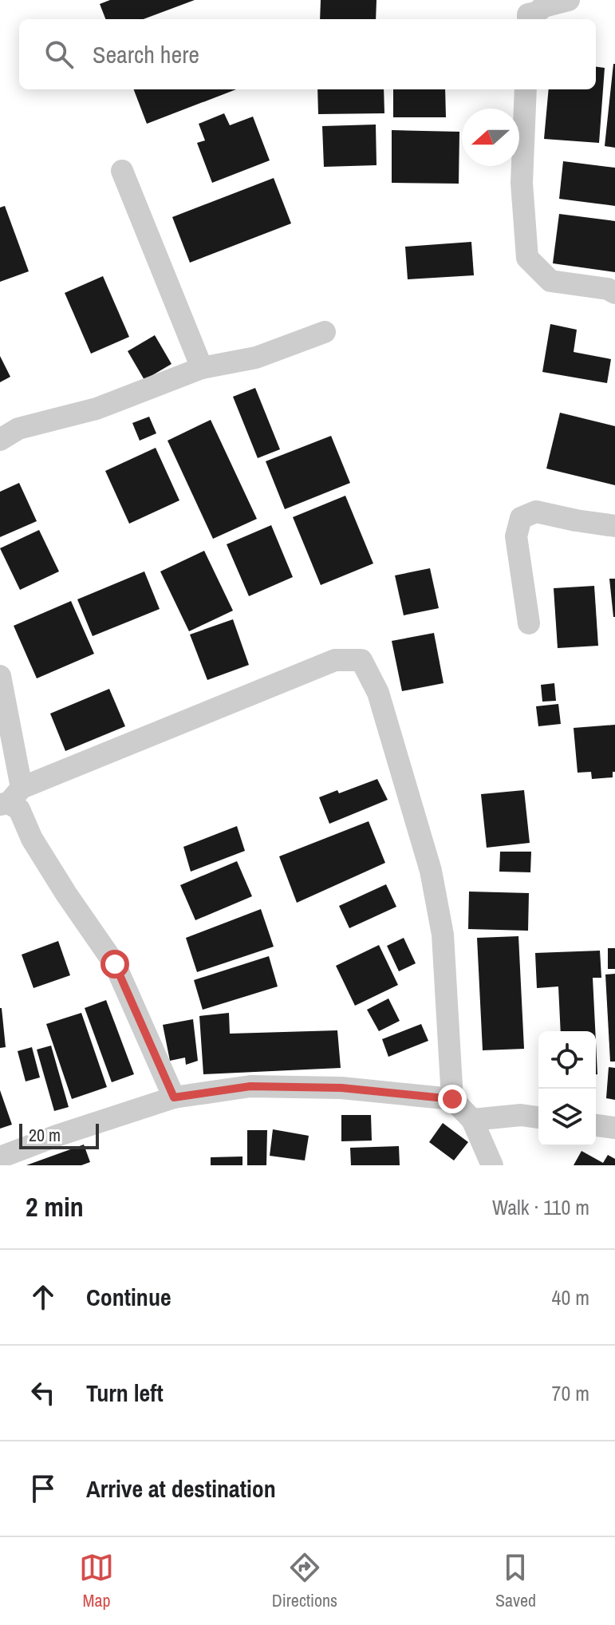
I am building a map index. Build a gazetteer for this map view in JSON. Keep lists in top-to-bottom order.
{
  "scale_bar": "20 m",
  "north": "left",
  "page": {
    "search": "Search here",
    "scale": "20 m",
    "heading": ["2 min", "Walk · 110 m"],
    "list": [
      ["Continue", "40 m"],
      ["Turn left", "70 m"],
      "Arrive at destination"
    ],
    "nav": ["Map", "Directions", "Saved"]
  }
}
